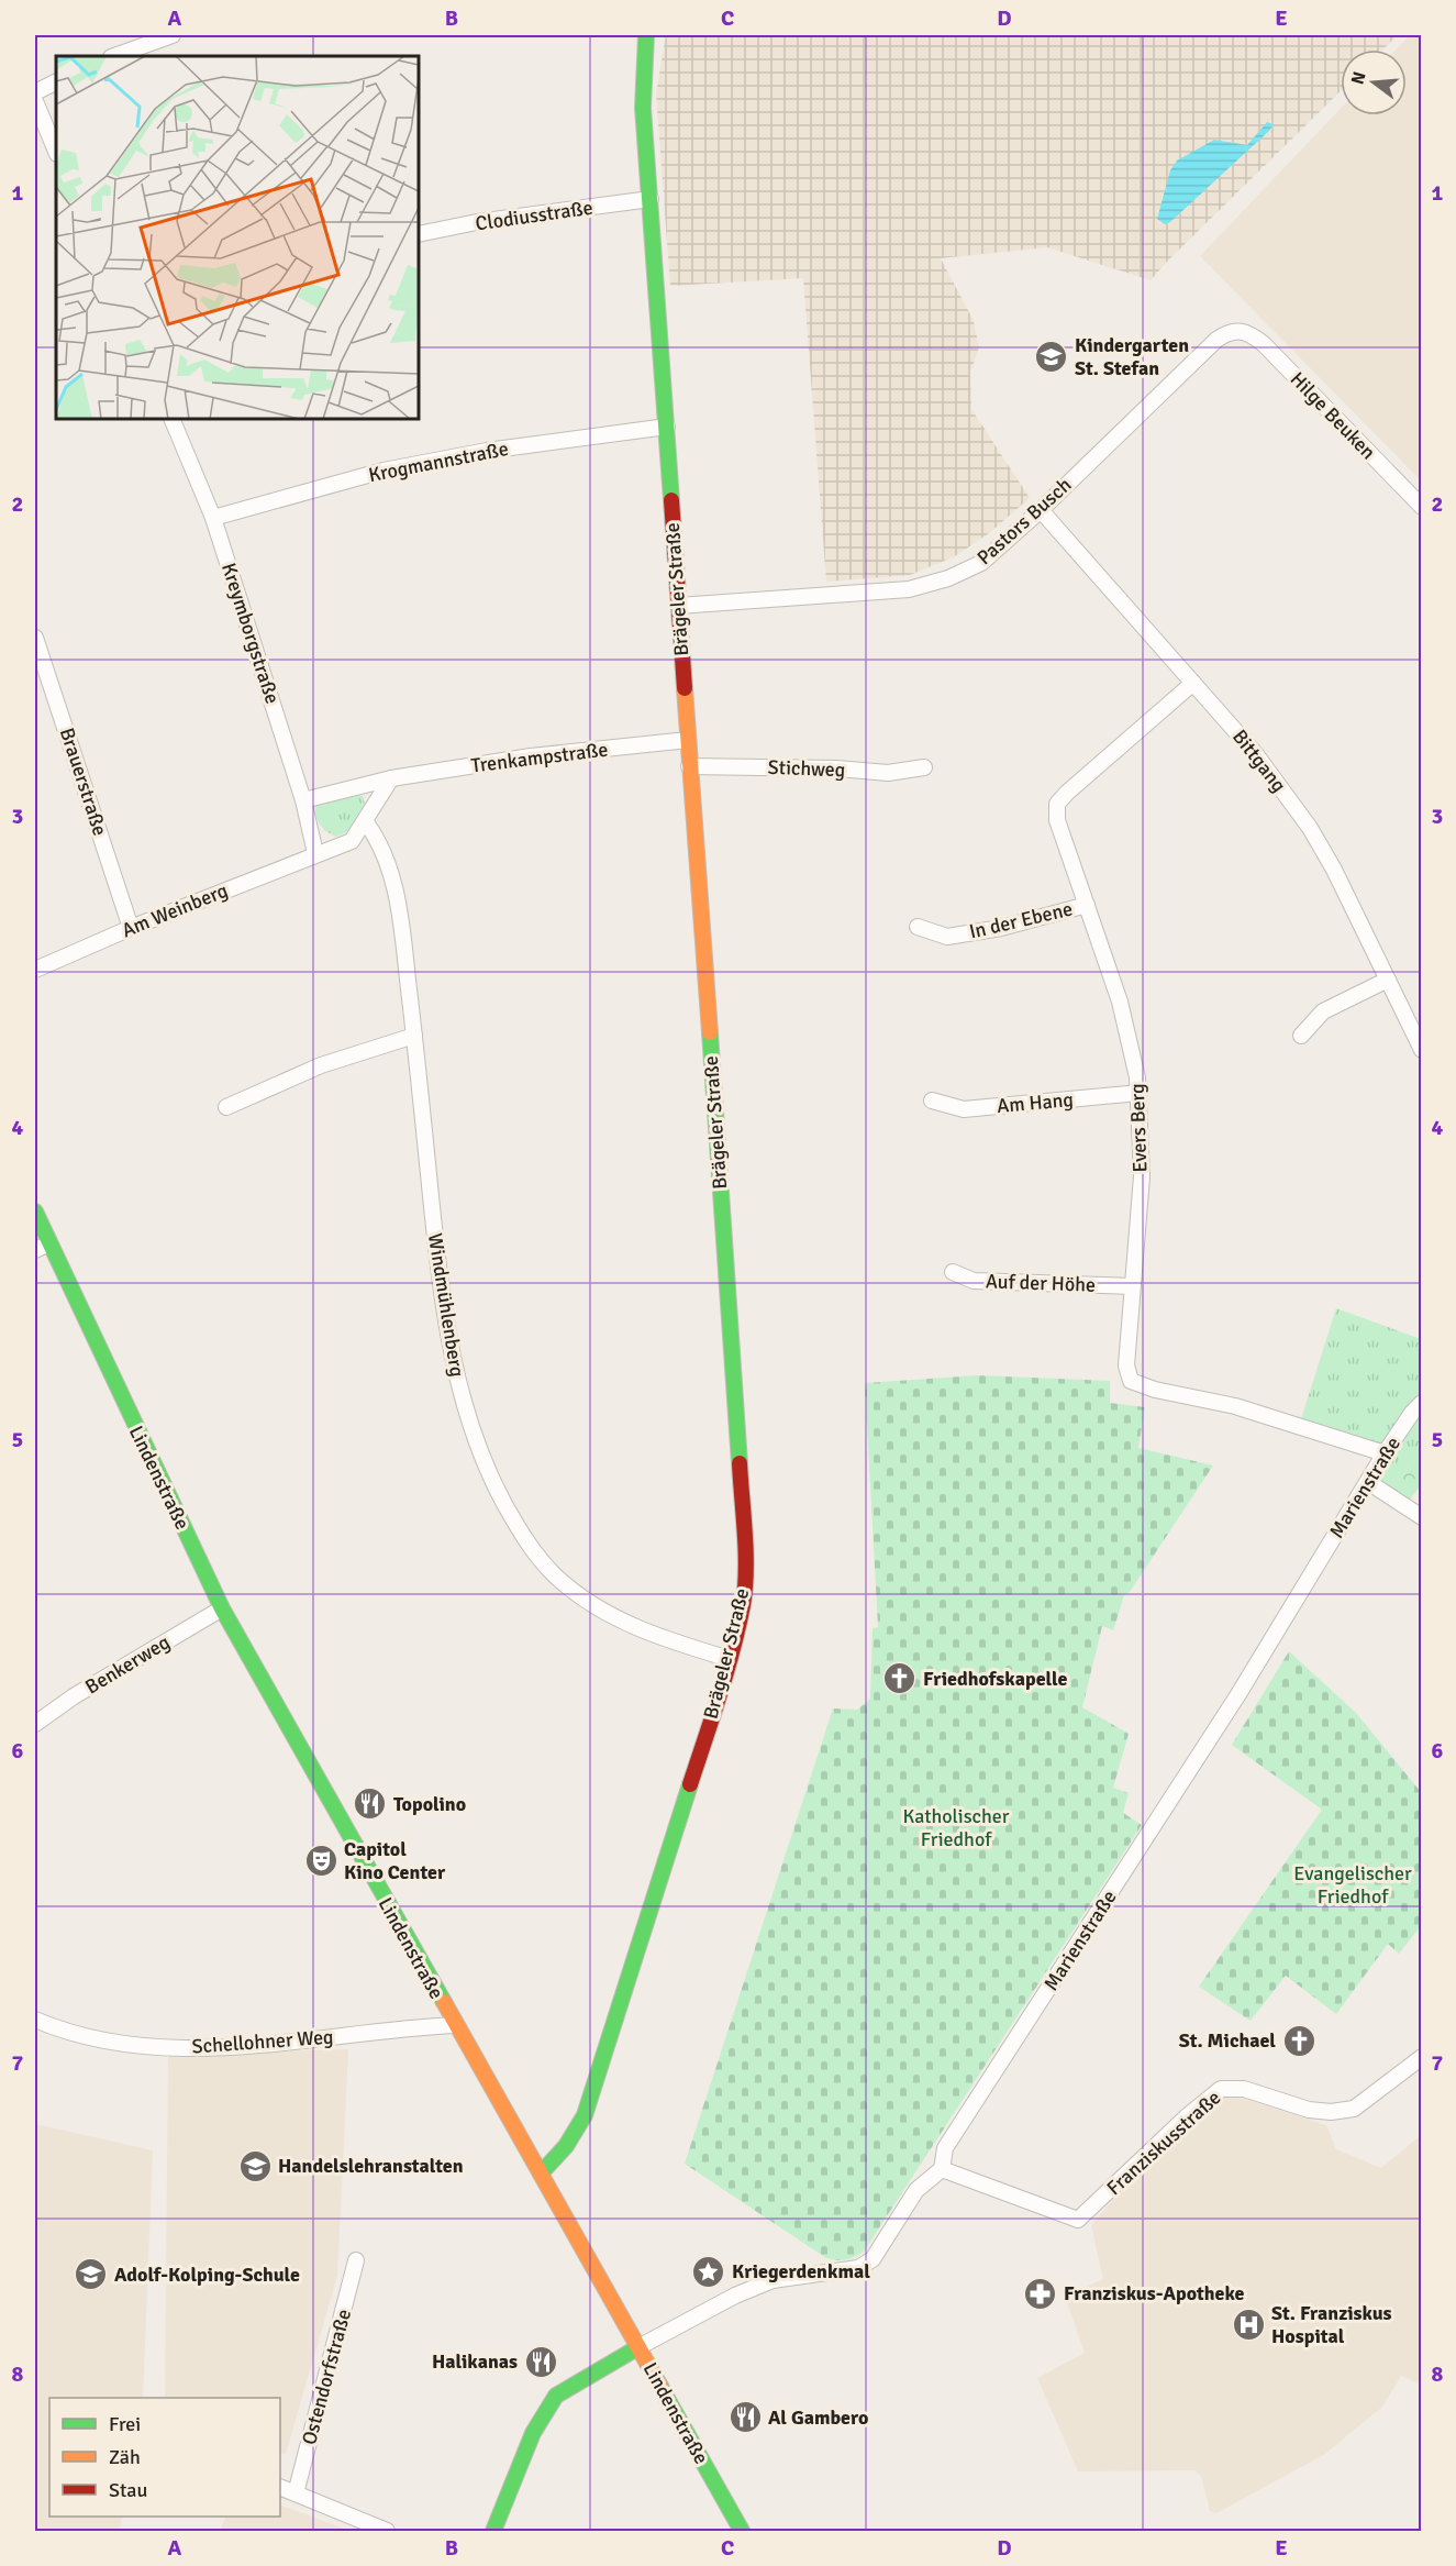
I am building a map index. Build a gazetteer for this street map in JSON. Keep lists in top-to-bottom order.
{
  "streets": {
    "street": [
      "Clodiusstraße",
      "Hilge Beuken",
      "Krogmannstraße",
      "Pastors Busch",
      "Brägeler Straße",
      "Kreymborgstraße",
      "Trenkampstraße",
      "Bittgang",
      "Stichweg",
      "Brauerstraße",
      "Am Weinberg",
      "In der Ebene",
      "Am Hang",
      "Evers Berg",
      "Auf der Höhe",
      "Windmühlenberg",
      "Lindenstraße",
      "Marienstraße",
      "Benkerweg",
      "Schellohner Weg",
      "Franziskusstraße",
      "Ostendorfstraße"
    ]
  },
  "crossings": [
    ["Clodiusstraße", "Brägeler Straße"],
    ["Hilge Beuken", "Pastors Busch"],
    ["Krogmannstraße", "Brägeler Straße"],
    ["Krogmannstraße", "Kreymborgstraße"],
    ["Pastors Busch", "Brägeler Straße"],
    ["Pastors Busch", "Bittgang"],
    ["Brägeler Straße", "Trenkampstraße"],
    ["Brägeler Straße", "Stichweg"],
    ["Brägeler Straße", "Windmühlenberg"],
    ["Brägeler Straße", "Lindenstraße"],
    ["Kreymborgstraße", "Trenkampstraße"],
    ["Kreymborgstraße", "Am Weinberg"],
    ["Bittgang", "Evers Berg"],
    ["Brauerstraße", "Am Weinberg"],
    ["In der Ebene", "Evers Berg"],
    ["Am Hang", "Evers Berg"],
    ["Evers Berg", "Auf der Höhe"],
    ["Evers Berg", "Marienstraße"],
    ["Lindenstraße", "Benkerweg"],
    ["Lindenstraße", "Schellohner Weg"],
    ["Marienstraße", "Franziskusstraße"]
  ],
  "parks": ["Katholischer Friedhof", "Evangelischer Friedhof"],
  "places": {
    "school or university": ["Kindergarten St. Stefan", "Handelslehranstalten", "Adolf-Kolping-Schule"],
    "church": ["Friedhofskapelle", "St. Michael"],
    "restaurant": ["Topolino", "Halikanas", "Al Gambero"],
    "theatre": ["Capitol Kino Center"],
    "place": ["Kriegerdenkmal"],
    "pharmacy": ["Franziskus-Apotheke"],
    "hospital": ["St. Franziskus Hospital"]
  },
  "legend": ["Frei", "Zäh", "Stau"],
  "north": "left",
  "grid": {
    "columns": [
      "A",
      "B",
      "C",
      "D",
      "E"
    ],
    "rows": [
      "1",
      "2",
      "3",
      "4",
      "5",
      "6",
      "7",
      "8"
    ]
  }
}
